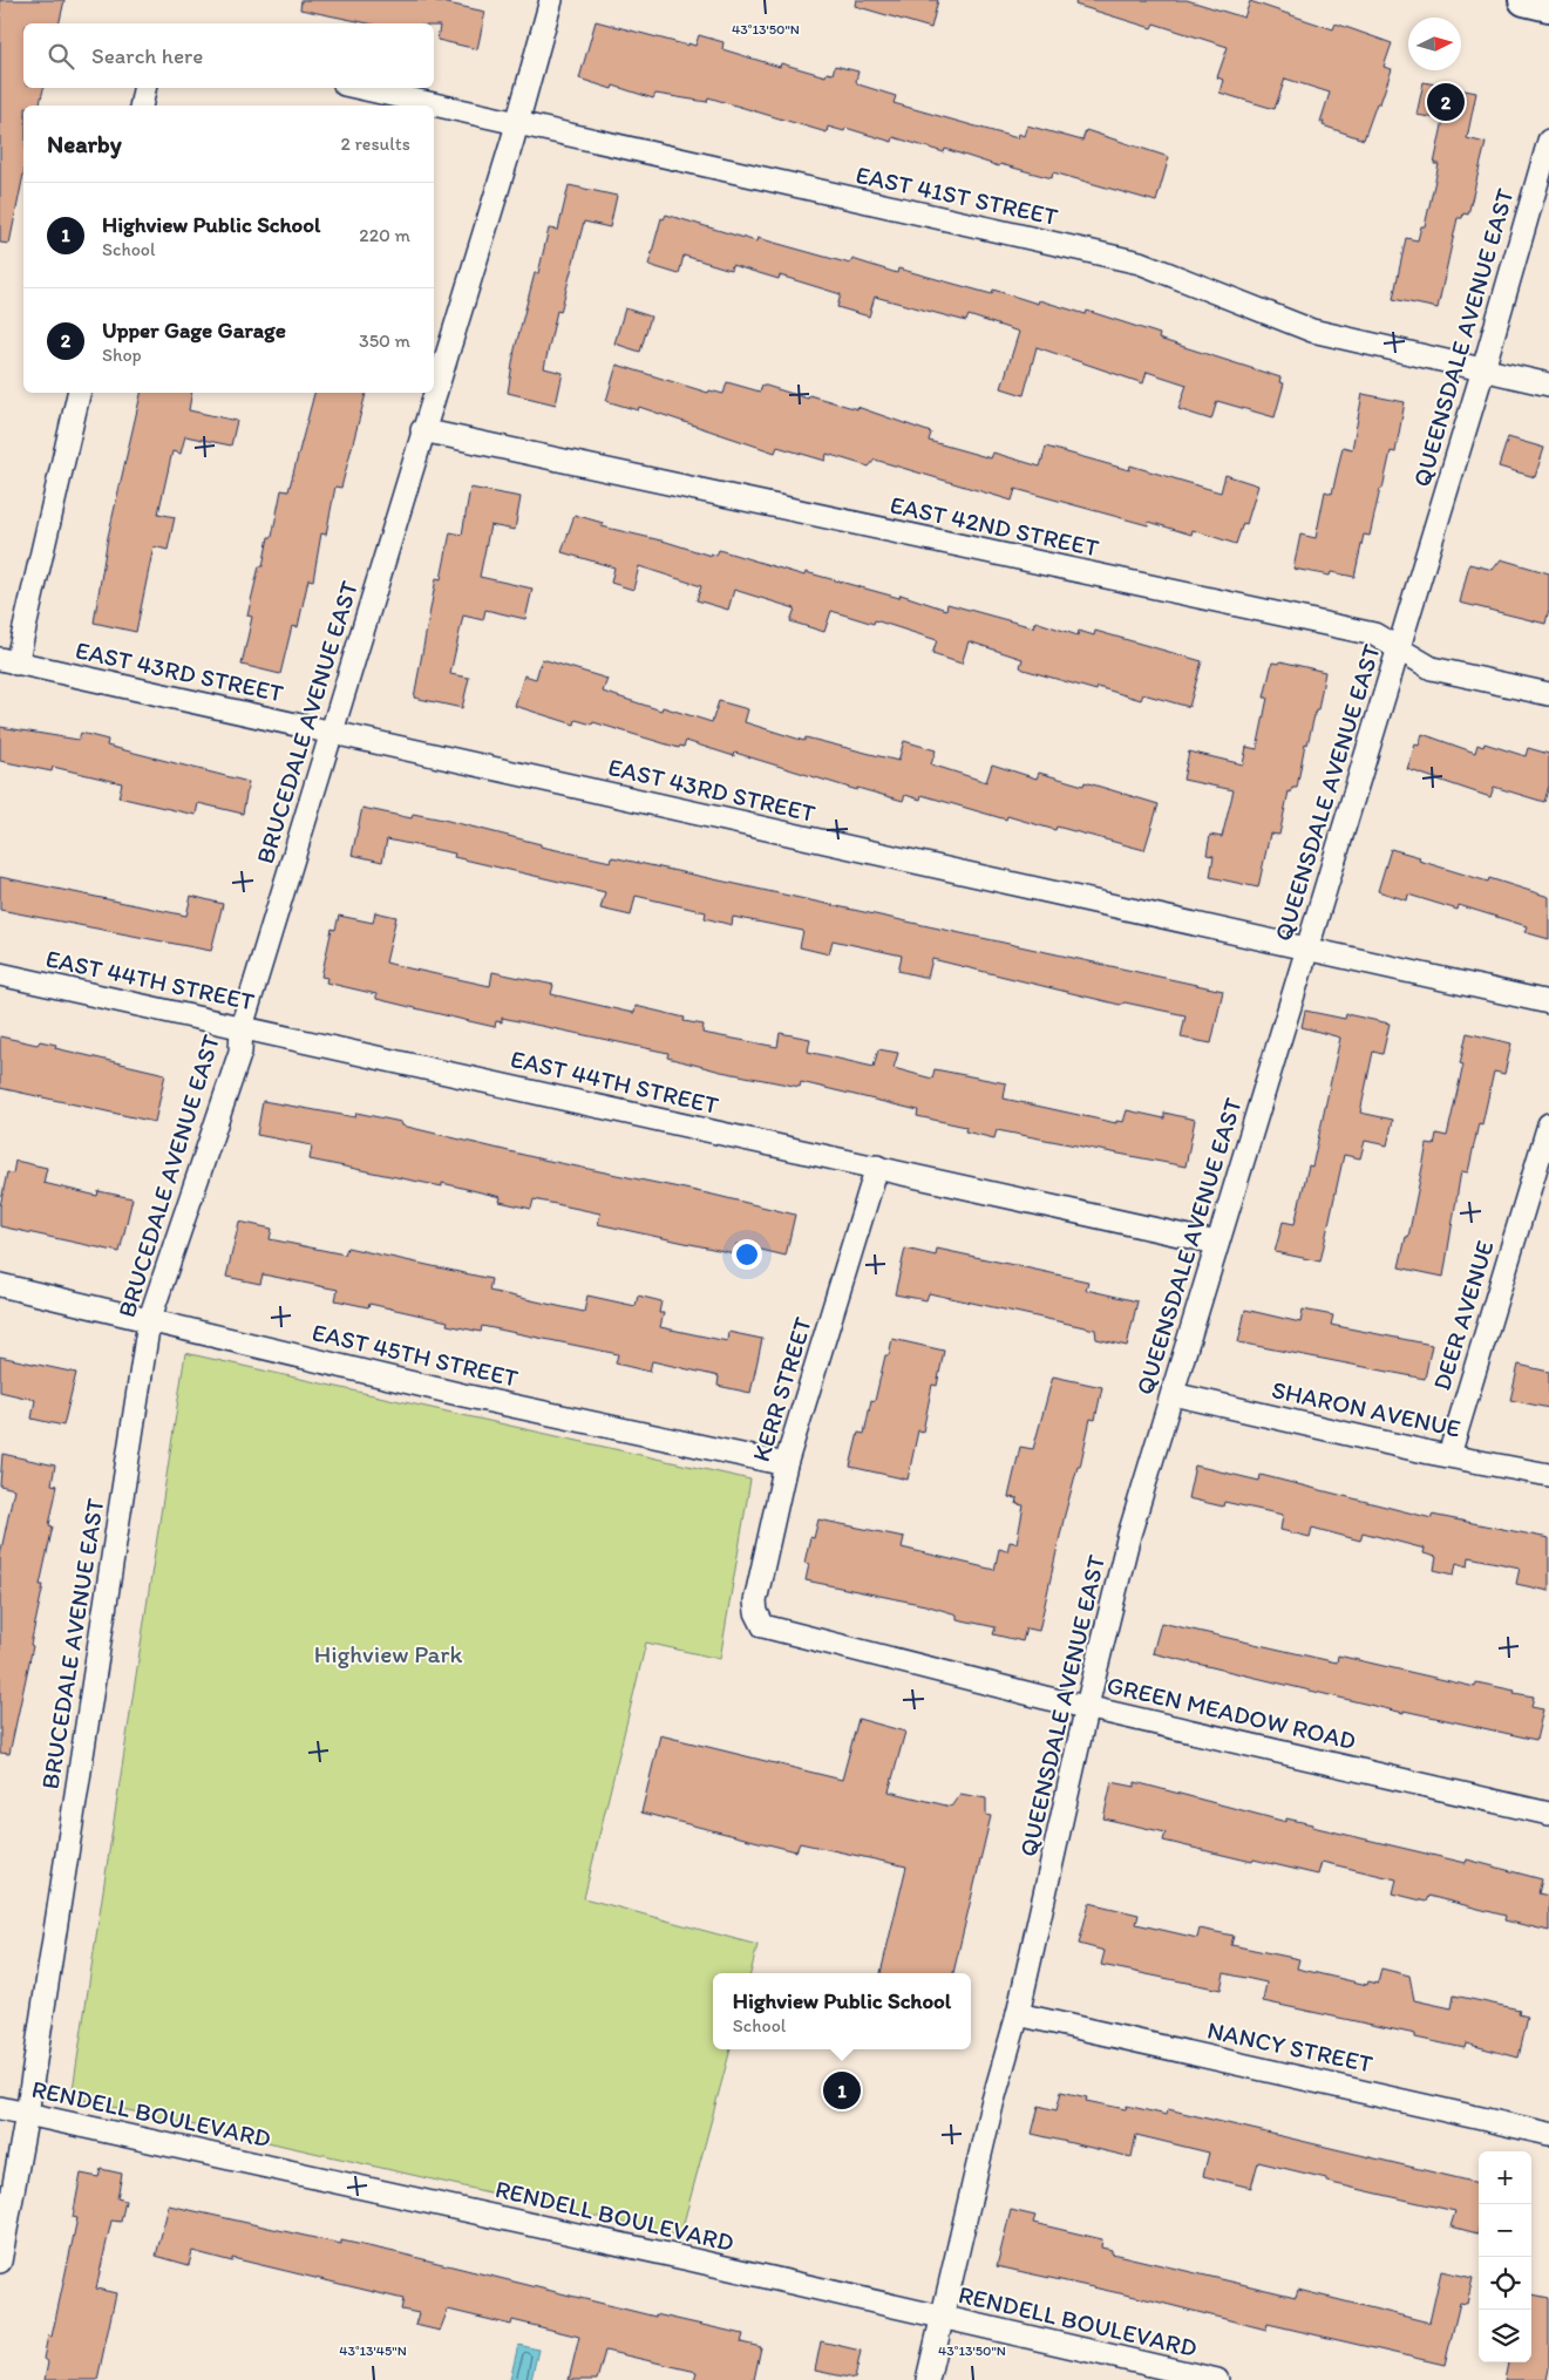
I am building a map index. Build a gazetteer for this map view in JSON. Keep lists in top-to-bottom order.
{
  "streets": {
    "street": [
      "EAST 41ST STREET",
      "QUEENSDALE AVENUE EAST",
      "EAST 42ND STREET",
      "EAST 43RD STREET",
      "BRUCEDALE AVENUE EAST",
      "EAST 44TH STREET",
      "DEER AVENUE",
      "EAST 45TH STREET",
      "KERR STREET",
      "SHARON AVENUE",
      "GREEN MEADOW ROAD",
      "NANCY STREET",
      "RENDELL BOULEVARD"
    ]
  },
  "crossings": [
    ["EAST 41ST STREET", "QUEENSDALE AVENUE EAST"],
    ["EAST 41ST STREET", "BRUCEDALE AVENUE EAST"],
    ["QUEENSDALE AVENUE EAST", "EAST 42ND STREET"],
    ["QUEENSDALE AVENUE EAST", "EAST 43RD STREET"],
    ["QUEENSDALE AVENUE EAST", "EAST 44TH STREET"],
    ["QUEENSDALE AVENUE EAST", "SHARON AVENUE"],
    ["QUEENSDALE AVENUE EAST", "GREEN MEADOW ROAD"],
    ["QUEENSDALE AVENUE EAST", "NANCY STREET"],
    ["QUEENSDALE AVENUE EAST", "RENDELL BOULEVARD"],
    ["EAST 42ND STREET", "BRUCEDALE AVENUE EAST"],
    ["EAST 43RD STREET", "BRUCEDALE AVENUE EAST"],
    ["BRUCEDALE AVENUE EAST", "EAST 44TH STREET"],
    ["BRUCEDALE AVENUE EAST", "EAST 45TH STREET"],
    ["BRUCEDALE AVENUE EAST", "RENDELL BOULEVARD"],
    ["EAST 44TH STREET", "KERR STREET"],
    ["DEER AVENUE", "SHARON AVENUE"],
    ["EAST 45TH STREET", "KERR STREET"],
    ["KERR STREET", "GREEN MEADOW ROAD"]
  ],
  "parks": ["Highview Park"],
  "north": "right",
  "page": {
    "search": "Search here",
    "pins": ["2", "1"],
    "heading": ["Nearby", "2 results"],
    "list": [
      {
        "mark": "1",
        "name": "Highview Public School",
        "note": "School",
        "value": "220 m"
      },
      {
        "mark": "2",
        "name": "Upper Gage Garage",
        "note": "Shop",
        "value": "350 m"
      }
    ],
    "popup": ["Highview Public School", "School"],
    "map_buttons": ["+", "−"]
  },
  "coordinates": ["43°13'50\"N", "43°13'45\"N"]
}
